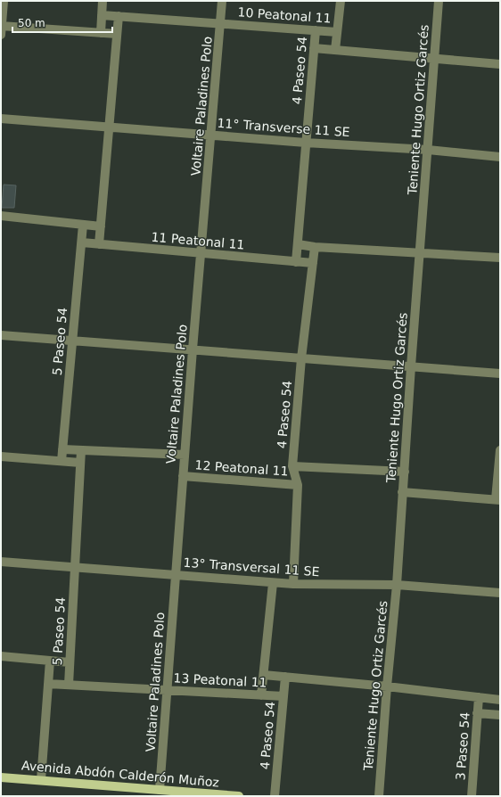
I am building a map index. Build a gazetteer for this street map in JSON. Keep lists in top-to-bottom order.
{
  "streets": {
    "main road": ["Avenida Abdón Calderón Muñoz"],
    "street": [
      "10 Peatonal 11",
      "4 Paseo 54",
      "Voltaire Paladines Polo",
      "Teniente Hugo Ortiz Garcés",
      "11° Transverse 11 SE",
      "11 Peatonal 11",
      "5 Paseo 54",
      "12 Peatonal 11",
      "13° Transversal 11 SE",
      "13 Peatonal 11",
      "3 Paseo 54"
    ]
  },
  "crossings": [
    ["10 Peatonal 11", "4 Paseo 54"],
    ["10 Peatonal 11", "Voltaire Paladines Polo"],
    ["4 Paseo 54", "11° Transverse 11 SE"],
    ["4 Paseo 54", "11 Peatonal 11"],
    ["4 Paseo 54", "12 Peatonal 11"],
    ["4 Paseo 54", "13° Transversal 11 SE"],
    ["4 Paseo 54", "13 Peatonal 11"],
    ["Voltaire Paladines Polo", "11° Transverse 11 SE"],
    ["Voltaire Paladines Polo", "11 Peatonal 11"],
    ["Voltaire Paladines Polo", "12 Peatonal 11"],
    ["Voltaire Paladines Polo", "13° Transversal 11 SE"],
    ["Voltaire Paladines Polo", "13 Peatonal 11"],
    ["Voltaire Paladines Polo", "Avenida Abdón Calderón Muñoz"],
    ["Teniente Hugo Ortiz Garcés", "11° Transverse 11 SE"],
    ["Teniente Hugo Ortiz Garcés", "12 Peatonal 11"],
    ["Teniente Hugo Ortiz Garcés", "13° Transversal 11 SE"],
    ["Teniente Hugo Ortiz Garcés", "13 Peatonal 11"],
    ["11 Peatonal 11", "5 Paseo 54"],
    ["5 Paseo 54", "12 Peatonal 11"],
    ["5 Paseo 54", "13° Transversal 11 SE"],
    ["5 Paseo 54", "13 Peatonal 11"],
    ["5 Paseo 54", "Avenida Abdón Calderón Muñoz"],
    ["13 Peatonal 11", "3 Paseo 54"]
  ],
  "scale_bar": "50 m"
}
